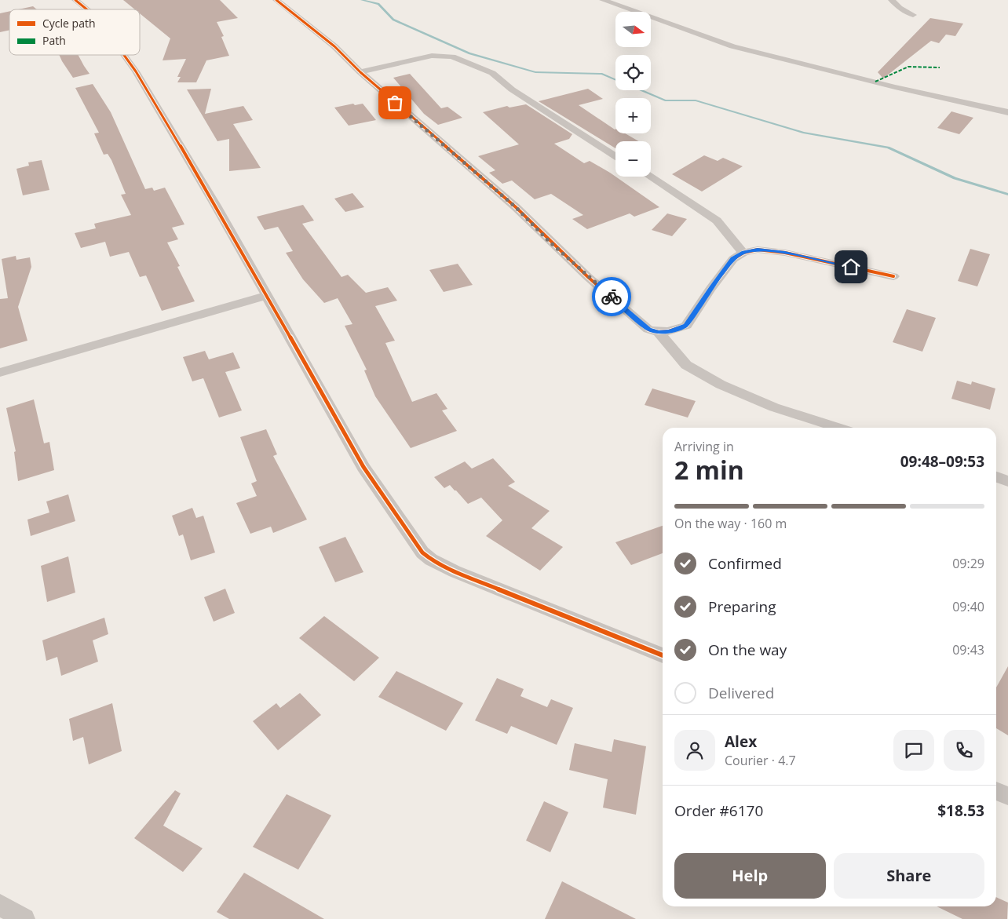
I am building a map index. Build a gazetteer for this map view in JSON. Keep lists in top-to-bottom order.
{
  "legend": ["Cycle path", "Path"],
  "north": "right",
  "page": {
    "map_buttons": ["+", "−"],
    "heading": ["2 min", "Arriving in", "09:48–09:53"],
    "panel": [
      "Alex",
      "Courier · 4.7",
      "Order #6170",
      "$18.53"
    ],
    "bar": "On the way · 160 m",
    "list": [
      ["Confirmed", "09:29"],
      ["Preparing", "09:40"],
      ["On the way", "09:43"],
      "Delivered"
    ],
    "buttons": ["Help", "Share"]
  }
}
